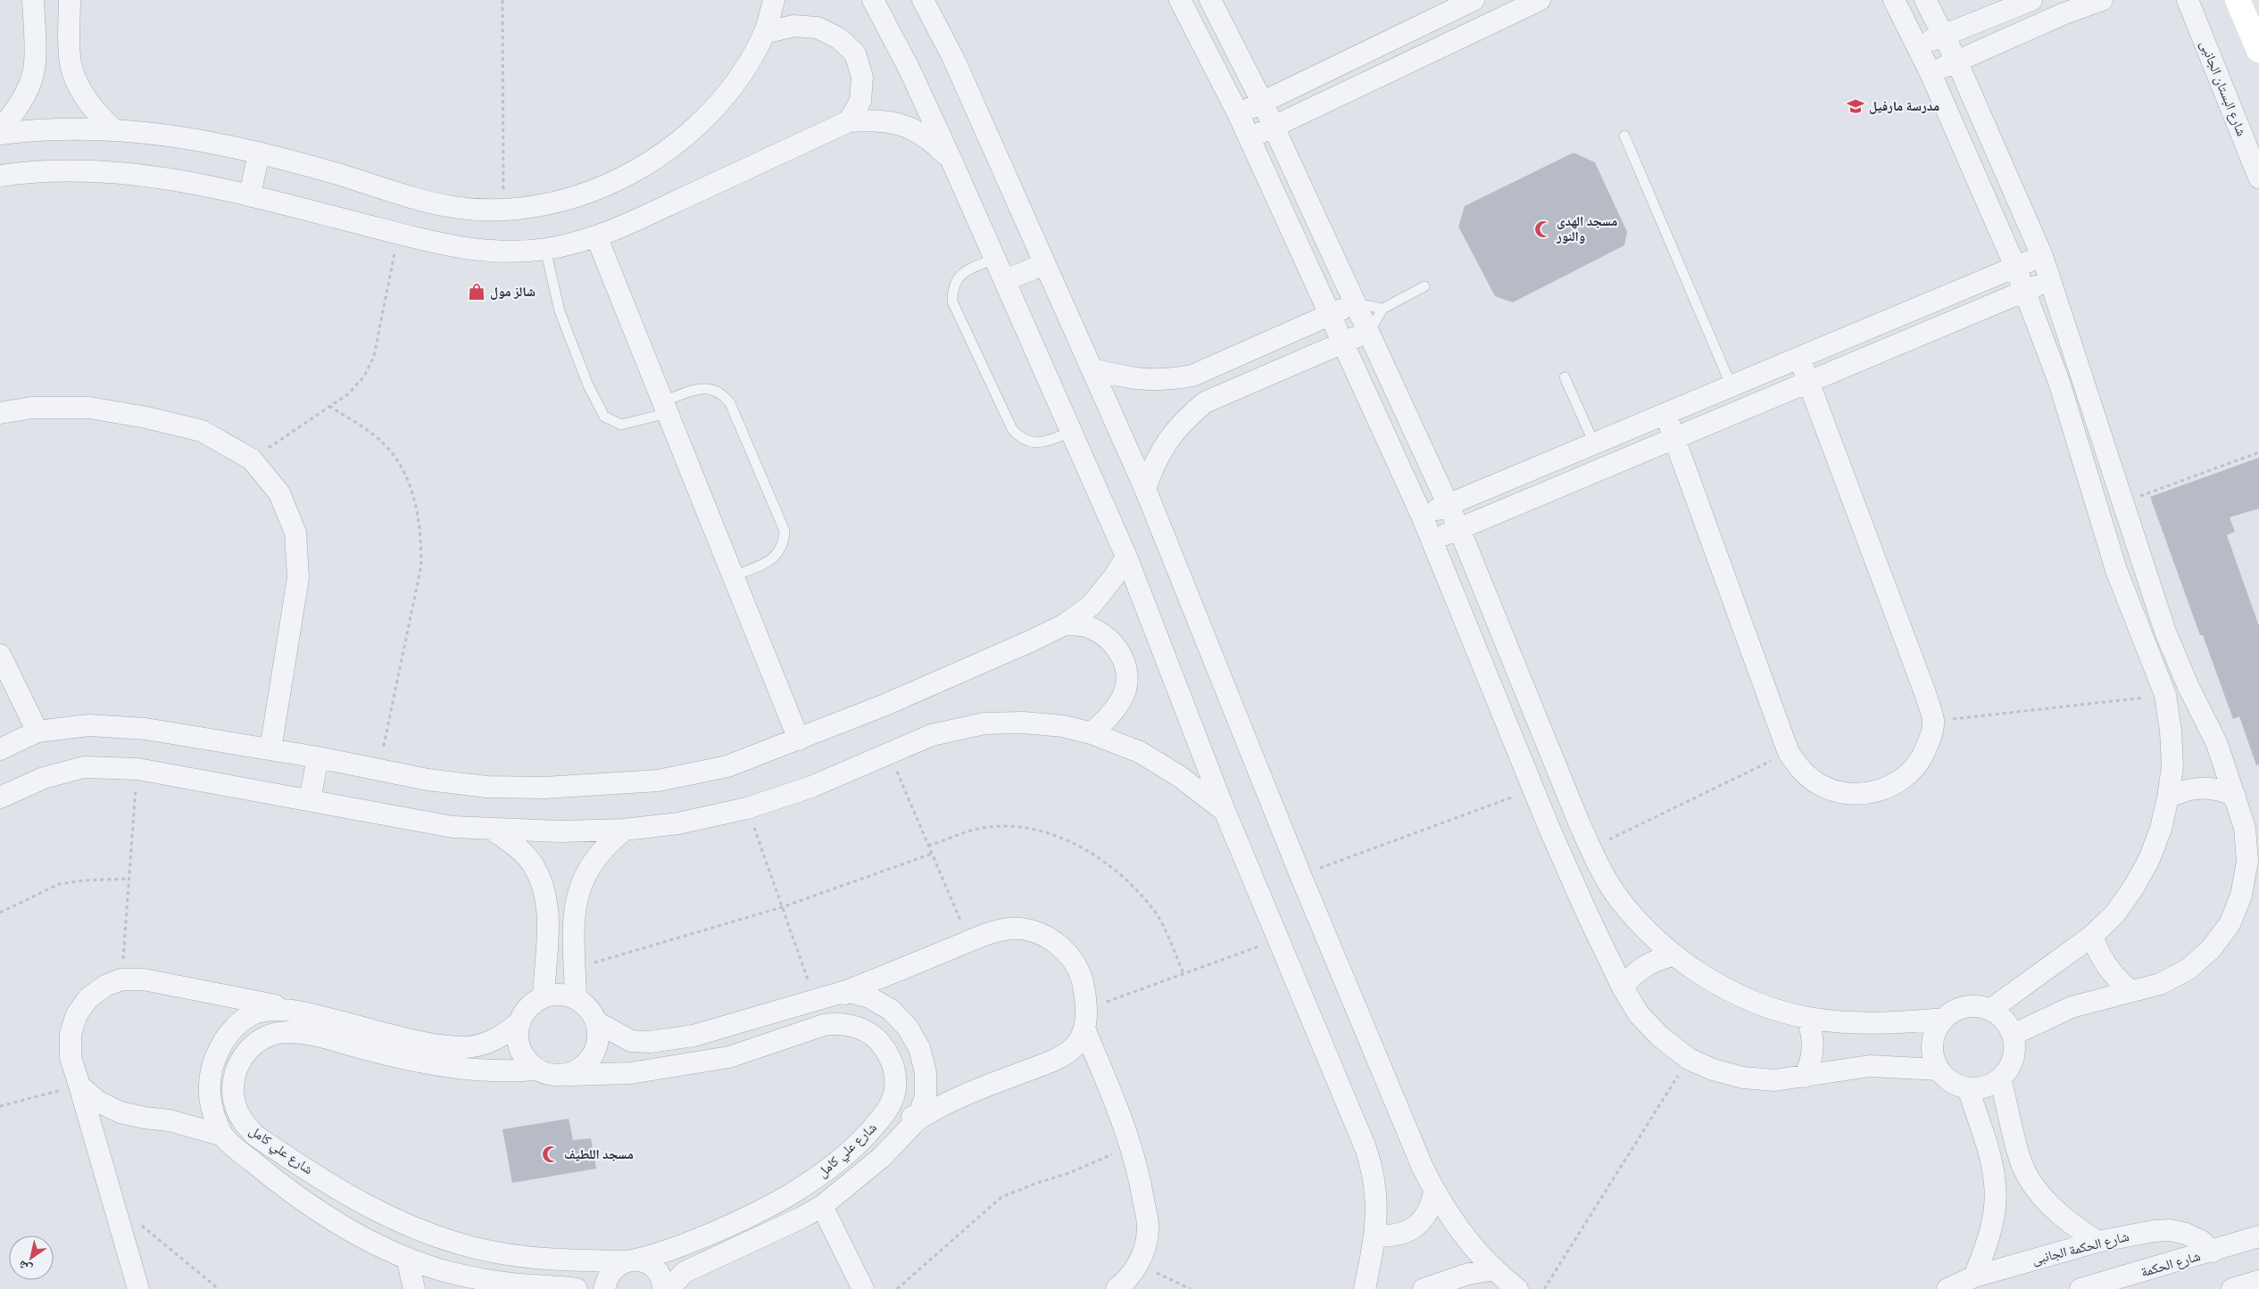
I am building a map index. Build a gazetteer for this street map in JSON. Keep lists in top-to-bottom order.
{
  "streets": {
    "street": [
      "شارع البستان الجانبى",
      "شارع علي كامل",
      "شارع الحكمة الجانبى",
      "شارع الحكمة"
    ]
  },
  "crossings": [
    ["شارع الحكمة الجانبى", "شارع الحكمة"]
  ],
  "places": {
    "school or university": ["مدرسة مارفيل"],
    "mosque": ["مسجد الهدى والنور", "مسجد اللطيف"],
    "shop": ["شالز مول"]
  },
  "north": "bottom left"
}
